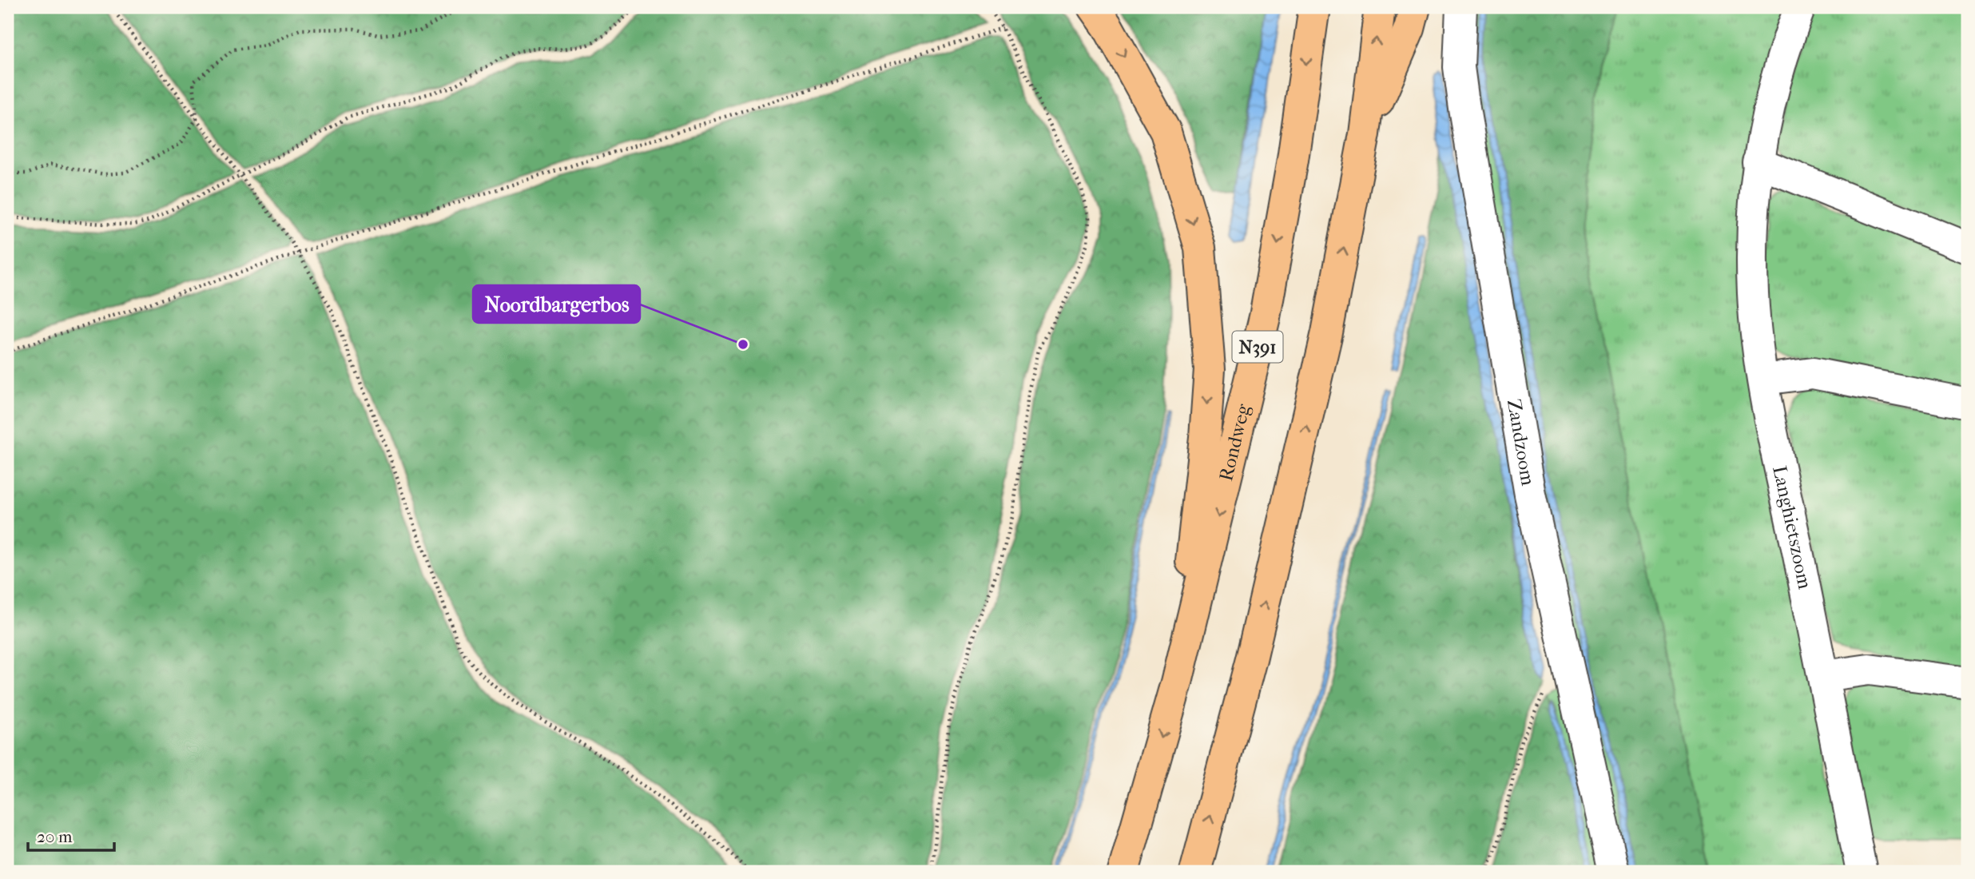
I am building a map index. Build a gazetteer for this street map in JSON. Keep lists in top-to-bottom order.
{
  "streets": {
    "main road": ["N391", "Rondweg"],
    "street": ["Zandzoom", "Langhietszoom"]
  },
  "crossings": [
    ["N391", "Rondweg"]
  ],
  "places": ["Noordbargerbos"],
  "scale_bar": "20 m"
}
